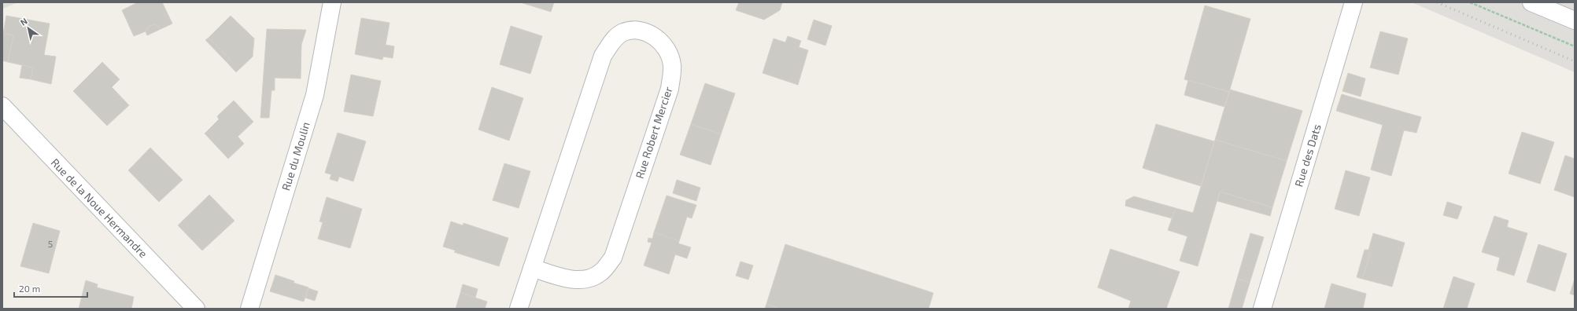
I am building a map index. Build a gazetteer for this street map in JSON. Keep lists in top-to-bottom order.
{
  "streets": {
    "street": [
      "Rue Robert Mercier",
      "Rue des Dats",
      "Rue du Moulin",
      "Rue de la Noue Hermandre"
    ]
  },
  "house_numbers": ["5"],
  "scale_bar": "20 m",
  "north": "top left"
}
